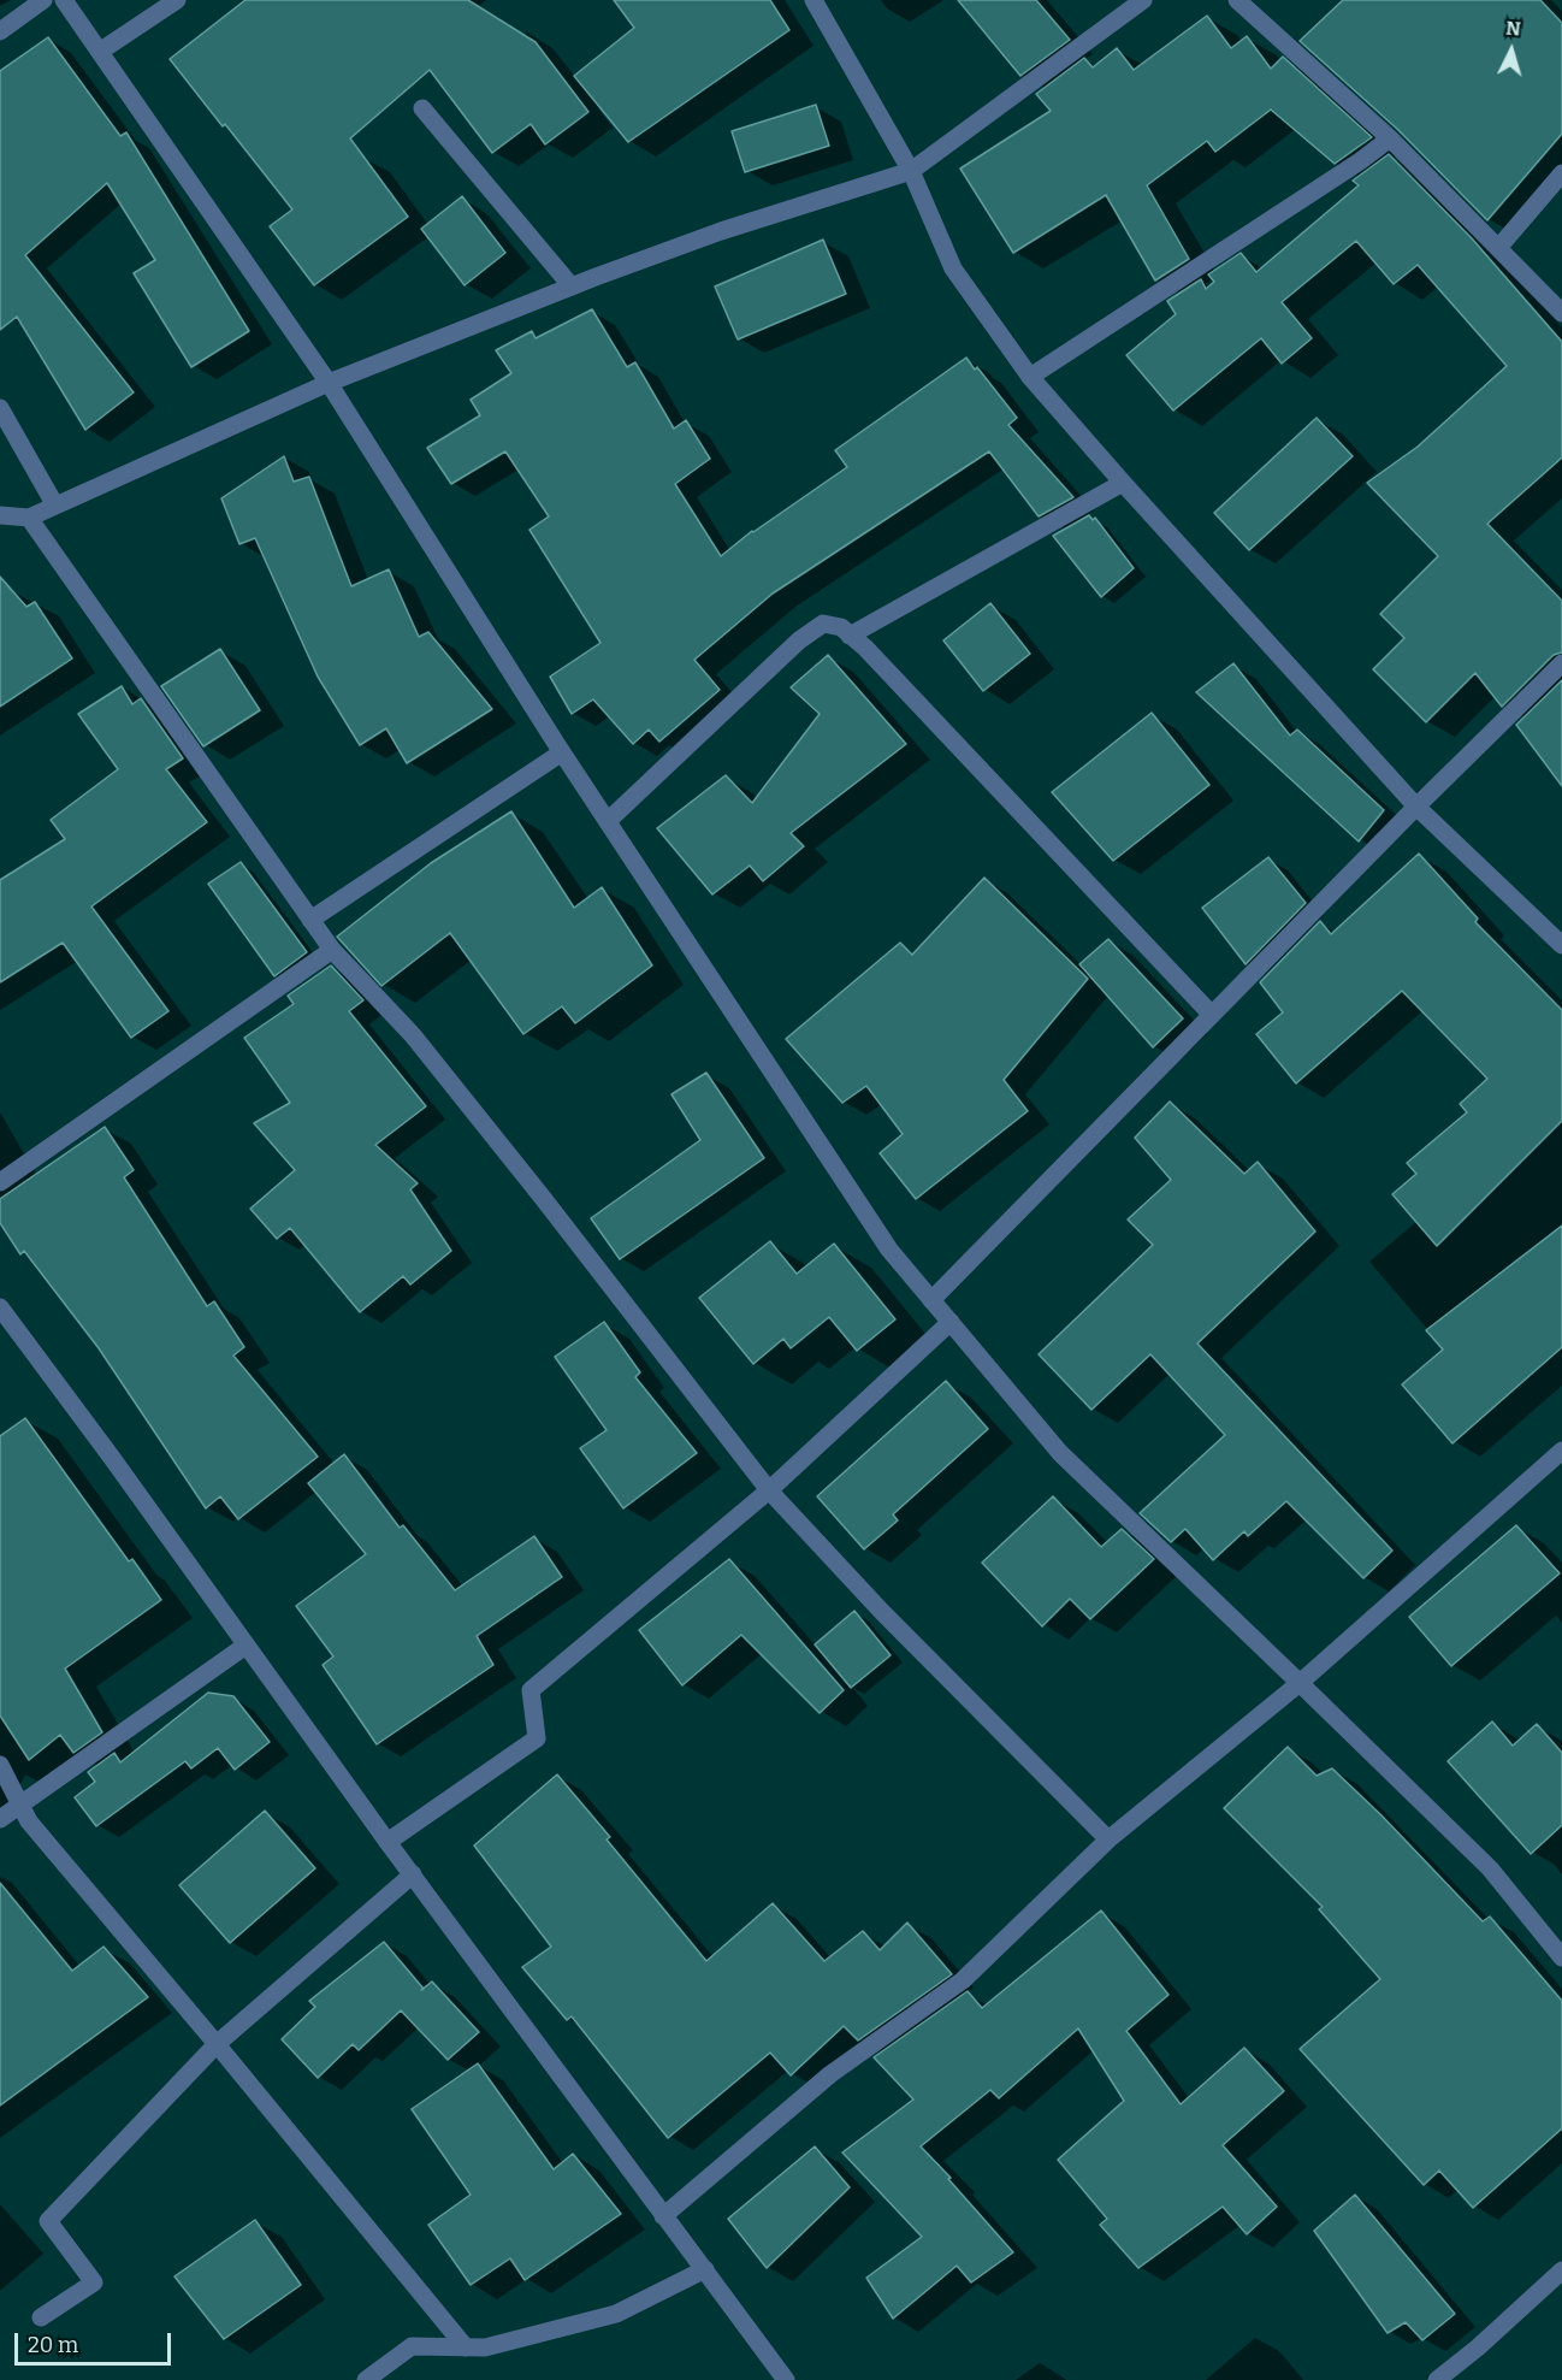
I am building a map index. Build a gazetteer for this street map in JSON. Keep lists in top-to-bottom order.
{
  "scale_bar": "20 m",
  "north": "top"
}
